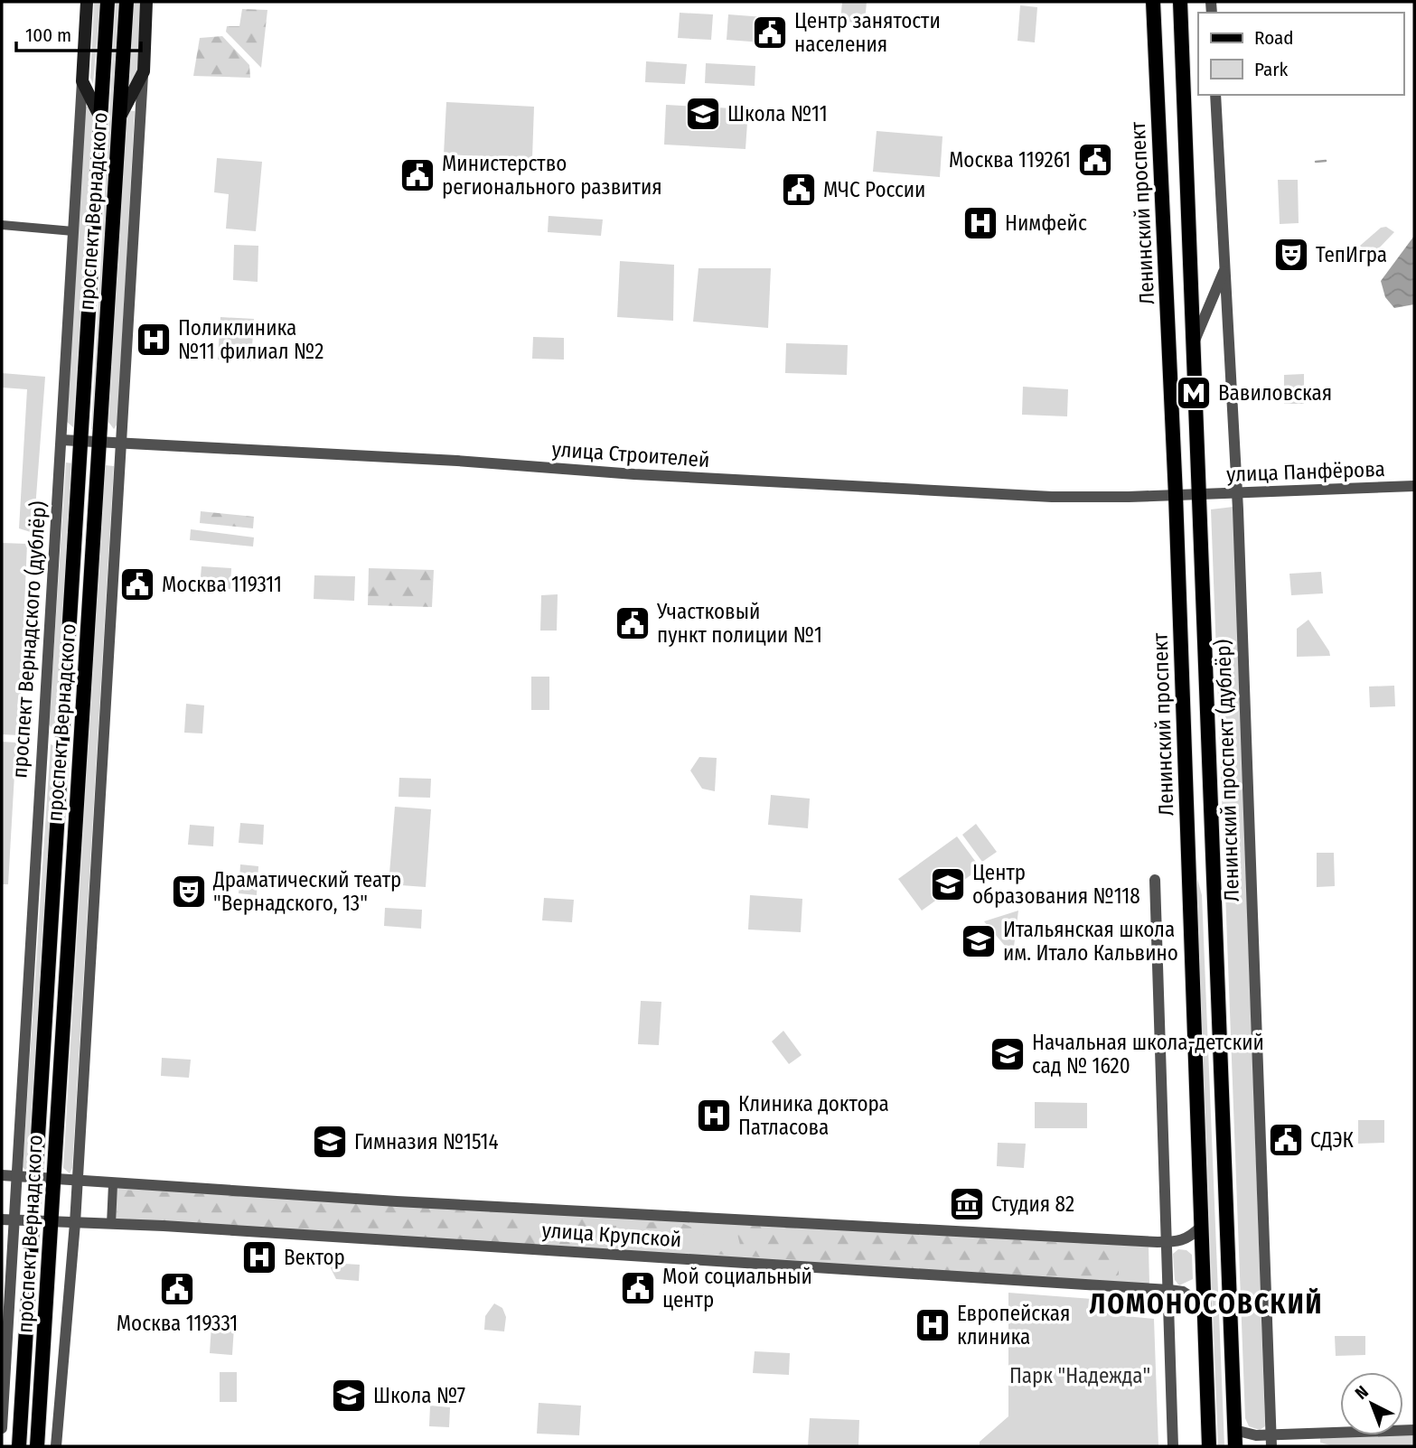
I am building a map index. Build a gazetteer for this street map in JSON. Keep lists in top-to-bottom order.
{
  "streets": {
    "main road": ["проспект Вернадского", "Ленинский проспект", "проспект Вернадского (дублёр)"],
    "street": [
      "улица Строителей",
      "улица Панфёрова",
      "Ленинский проспект (дублёр)",
      "улица Крупской"
    ]
  },
  "crossings": [
    ["проспект Вернадского", "улица Строителей"],
    ["проспект Вернадского", "улица Крупской"],
    ["Ленинский проспект", "улица Строителей"],
    ["Ленинский проспект", "улица Крупской"],
    ["улица Строителей", "улица Панфёрова"],
    ["улица Строителей", "проспект Вернадского (дублёр)"],
    ["улица Панфёрова", "Ленинский проспект (дублёр)"],
    ["проспект Вернадского (дублёр)", "улица Крупской"]
  ],
  "districts": ["ЛОМОНОСОВСКИЙ"],
  "parks": ["Парк \"Надежда\""],
  "places": {
    "public building": [
      "Центр занятости населения",
      "Москва 119261",
      "Министерство регионального развития",
      "МЧС России",
      "Москва 119311",
      "Участковый пункт полиции №1",
      "СДЭК",
      "Мой социальный центр",
      "Москва 119331"
    ],
    "school or university": [
      "Школа №11",
      "Центр образования №118",
      "Итальянская школа им. Итало Кальвино",
      "Начальная школа-детский сад № 1620",
      "Гимназия №1514",
      "Школа №7"
    ],
    "hospital": [
      "Нимфейс",
      "Поликлиника №11 филиал №2",
      "Клиника доктора Патласова",
      "Вектор",
      "Европейская клиника"
    ],
    "theatre": ["ТепИгра", "Драматический театр \"Вернадского, 13\""],
    "metro station": ["Вавиловская"],
    "museum": ["Студия 82"]
  },
  "legend": ["Road", "Park"],
  "scale_bar": "100 m",
  "north": "top left"
}
